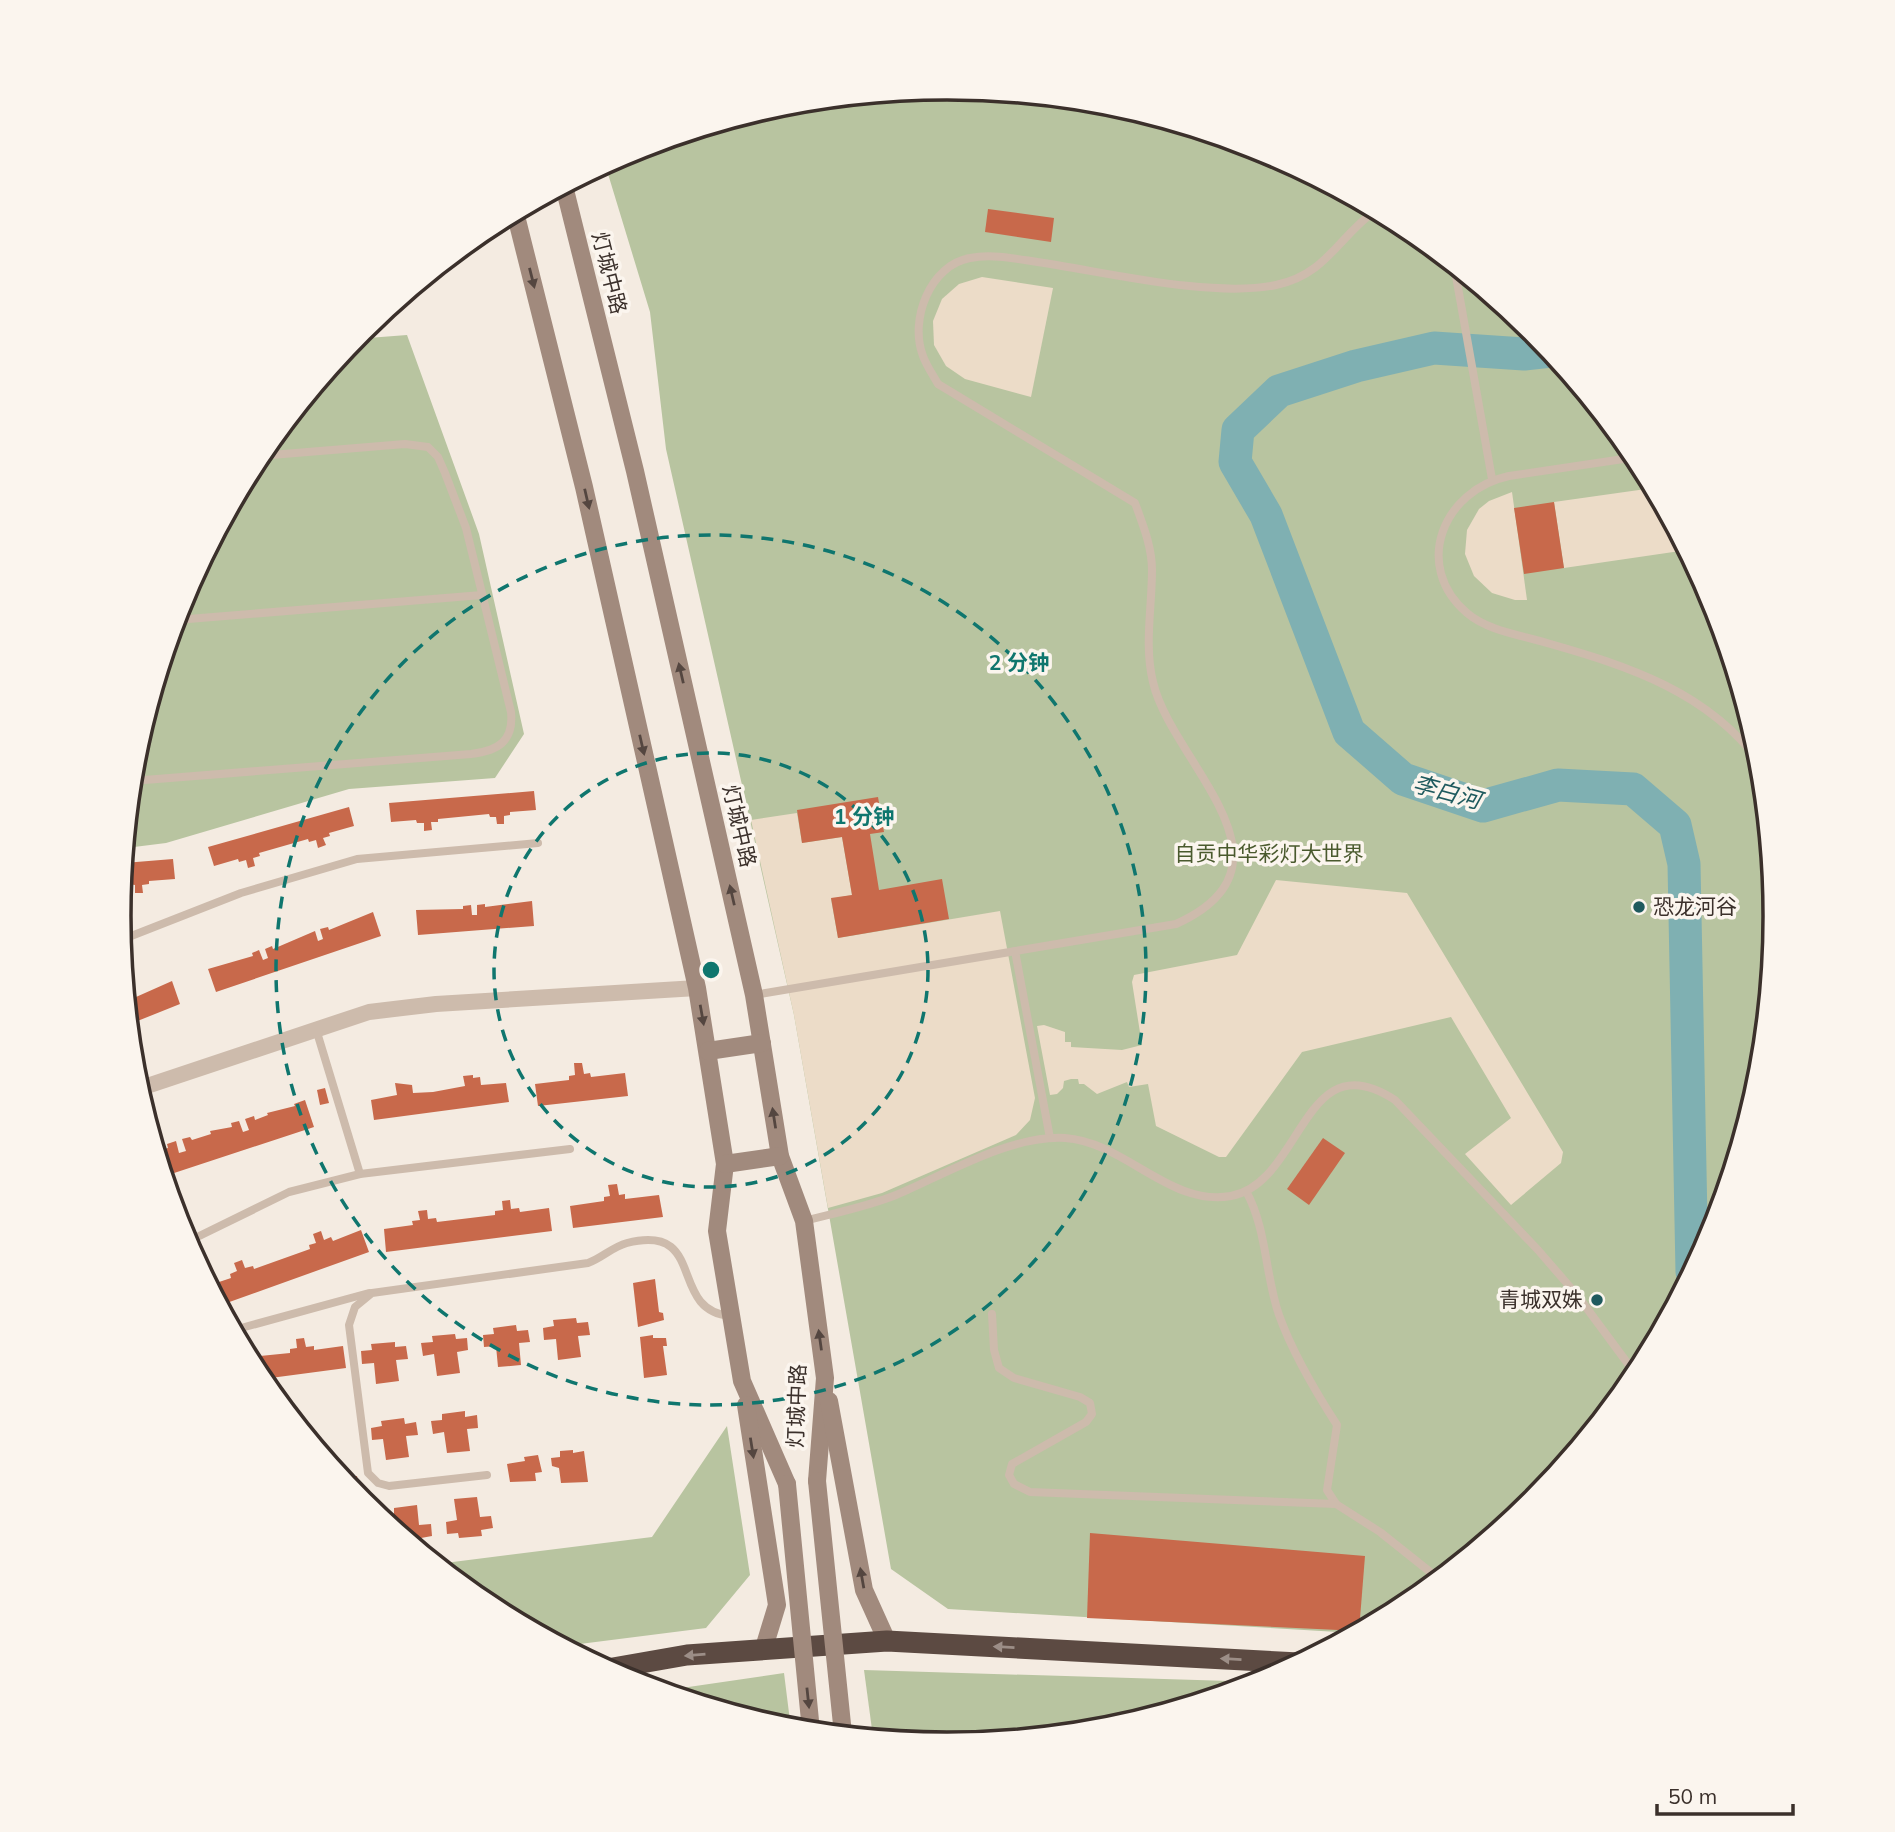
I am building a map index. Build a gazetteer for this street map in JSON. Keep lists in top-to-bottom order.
{
  "streets": {
    "main road": ["灯城中路"]
  },
  "water": ["李白河"],
  "parks": ["自贡中华彩灯大世界"],
  "places": ["恐龙河谷", "青城双姝"],
  "scale_bar": "50 m",
  "rings": ["2 分钟", "1 分钟"]
}
